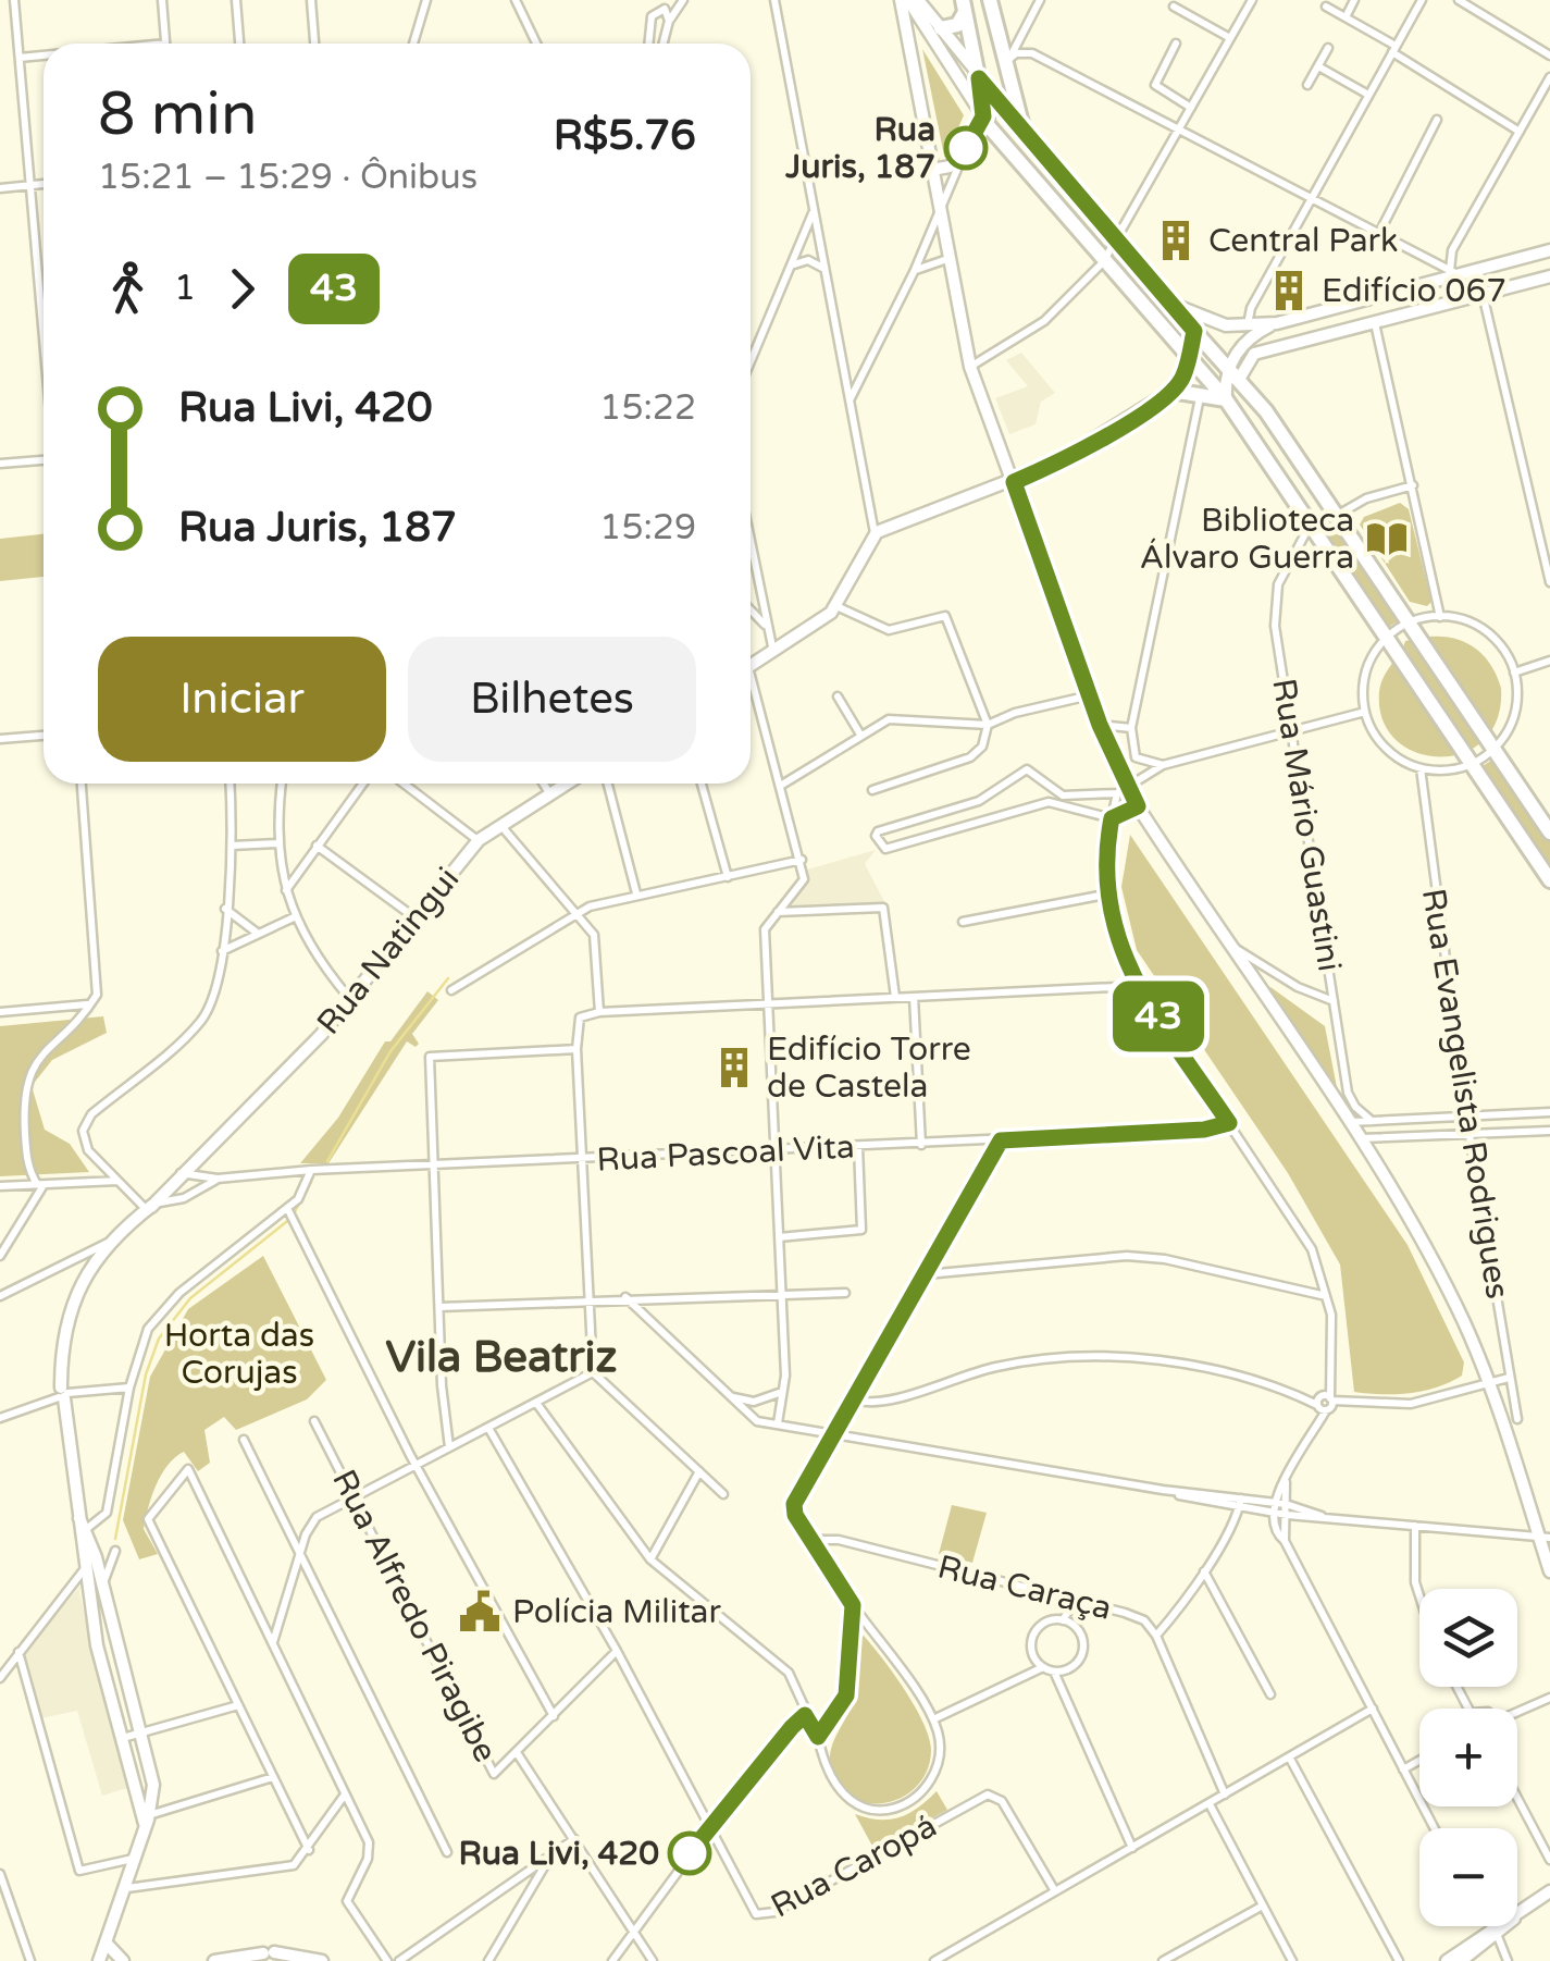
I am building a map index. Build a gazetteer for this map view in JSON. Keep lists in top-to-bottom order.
{
  "streets": {
    "street": [
      "Rua Mário Guastini",
      "Rua Natingui",
      "Rua Evangelista Rodrigues",
      "Rua Pascoal Vita",
      "Rua Caraça",
      "Rua Alfredo Piragibe",
      "Rua Caropá"
    ]
  },
  "crossings": [
    ["Rua Natingui", "Rua Pascoal Vita"],
    ["Rua Alfredo Piragibe", "Rua Caropá"]
  ],
  "districts": ["Vila Beatriz"],
  "parks": ["Horta das Corujas"],
  "places": {
    "other": ["Rua Juris, 187", "Rua Livi, 420"],
    "building": ["Central Park", "Edifício 067", "Edifício Torre de Castela"],
    "library": ["Biblioteca Álvaro Guerra"],
    "public building": ["Polícia Militar"]
  },
  "lines": ["bus line 43"],
  "page": {
    "on_map": "43",
    "heading": ["8 min", "15:21 – 15:29 · Ônibus", "R$5.76"],
    "legs": ["1", "43"],
    "list": [
      {
        "name": "Rua Livi, 420",
        "value": "15:22"
      },
      {
        "name": "Rua Juris, 187",
        "value": "15:29"
      }
    ],
    "buttons": ["Iniciar", "Bilhetes"],
    "map_buttons": ["+", "−"]
  }
}
